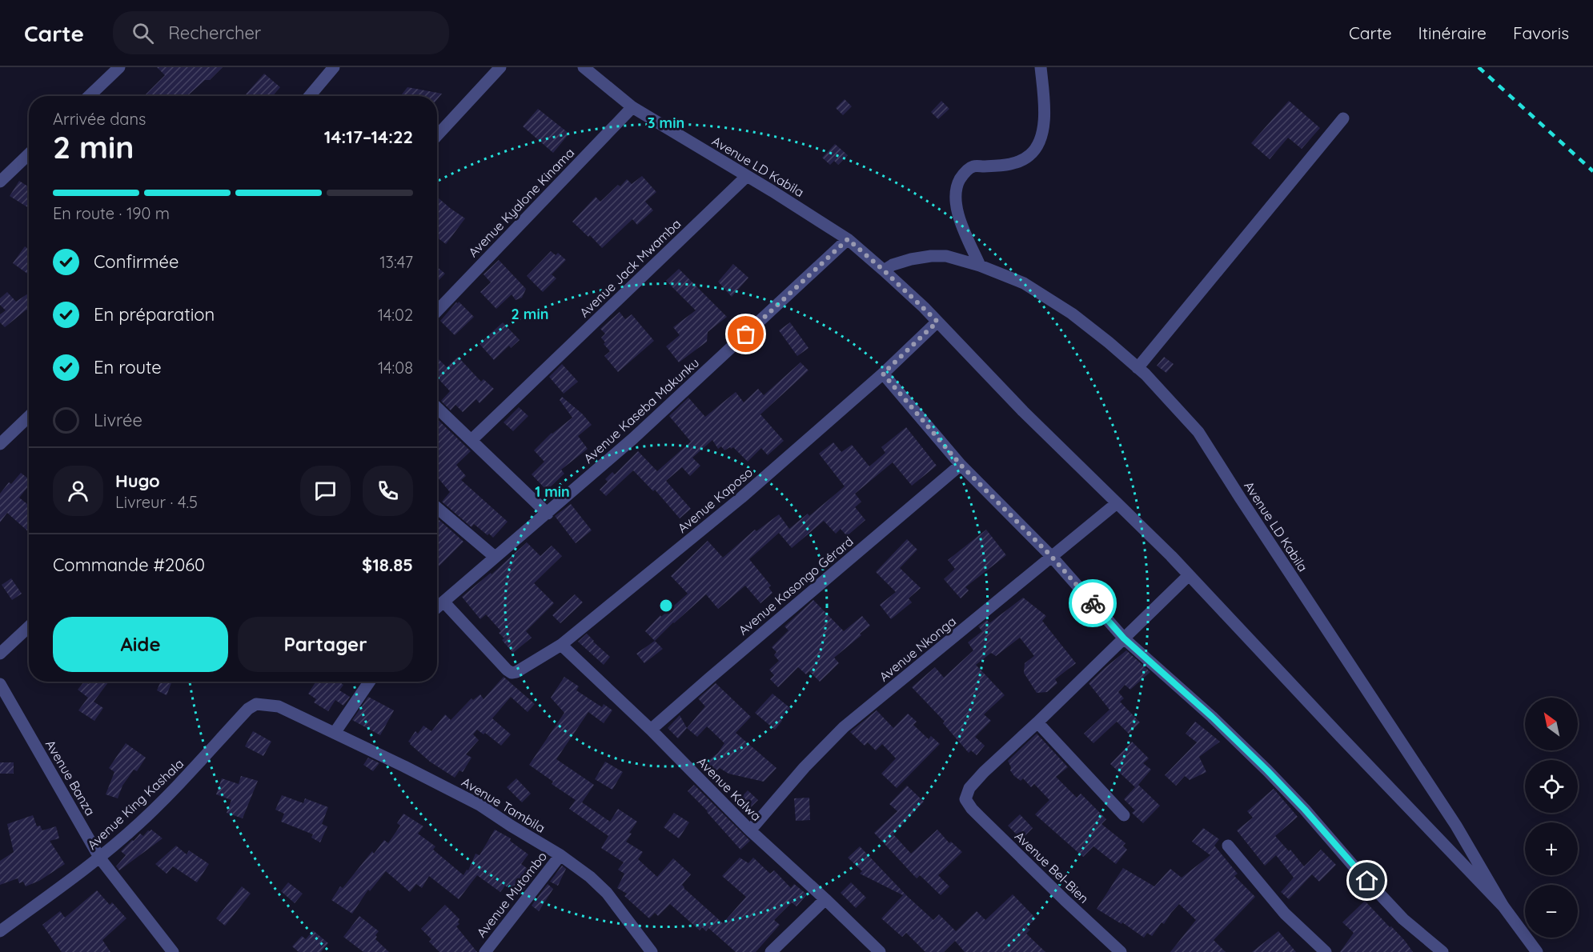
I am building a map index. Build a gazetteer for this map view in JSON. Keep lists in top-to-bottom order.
{
  "streets": {
    "street": [
      "Avenue LD Kabila",
      "Avenue Kyalone Kinama",
      "Avenue Jack Mwamba",
      "Avenue Kaseba Makunku",
      "Avenue Kaposo",
      "Avenue Kasongo Gérard",
      "Avenue Nkonga",
      "Avenue Banza",
      "Avenue Kalwa",
      "Avenue King Kashala",
      "Avenue Tambila",
      "Avenue Bel-Bien",
      "Avenue Mutombo"
    ]
  },
  "crossings": [
    ["Avenue LD Kabila", "Avenue Kyalone Kinama"],
    ["Avenue LD Kabila", "Avenue Jack Mwamba"],
    ["Avenue LD Kabila", "Avenue Kaseba Makunku"],
    ["Avenue LD Kabila", "Avenue Kaposo"],
    ["Avenue LD Kabila", "Avenue Nkonga"],
    ["Avenue Kaseba Makunku", "Avenue Kaposo"],
    ["Avenue Kaposo", "Avenue Kalwa"],
    ["Avenue Kasongo Gérard", "Avenue Kalwa"],
    ["Avenue Nkonga", "Avenue Kalwa"],
    ["Avenue Banza", "Avenue King Kashala"],
    ["Avenue King Kashala", "Avenue Tambila"],
    ["Avenue Tambila", "Avenue Mutombo"]
  ],
  "north": "top left",
  "page": {
    "header": "Carte",
    "search": "Rechercher",
    "nav": ["Carte", "Itinéraire", "Favoris"],
    "heading": ["2 min", "Arrivée dans", "14:17–14:22"],
    "panel": [
      "Hugo",
      "Livreur · 4.5",
      "Commande #2060",
      "$18.85"
    ],
    "bar": "En route · 190 m",
    "list": [
      ["Confirmée", "13:47"],
      ["En préparation", "14:02"],
      ["En route", "14:08"],
      "Livrée"
    ],
    "buttons": ["Aide", "Partager"],
    "map_buttons": ["+", "−"]
  },
  "rings": ["3 min", "2 min", "1 min"]
}
